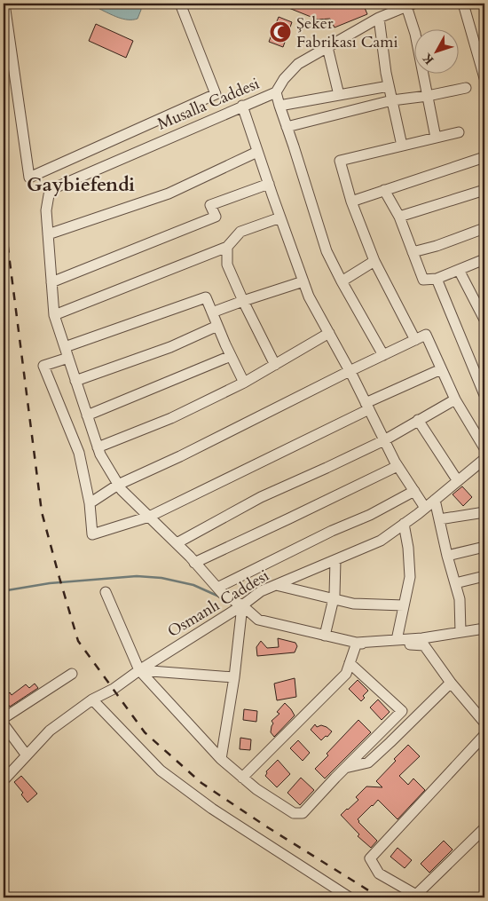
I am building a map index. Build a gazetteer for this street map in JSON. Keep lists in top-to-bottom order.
{
  "streets": {
    "street": ["Musalla Caddesi", "Osmanlı Caddesi"]
  },
  "districts": ["Gaybiefendi"],
  "places": {
    "mosque": ["Şeker Fabrikası Cami"]
  },
  "north": "bottom left"
}
